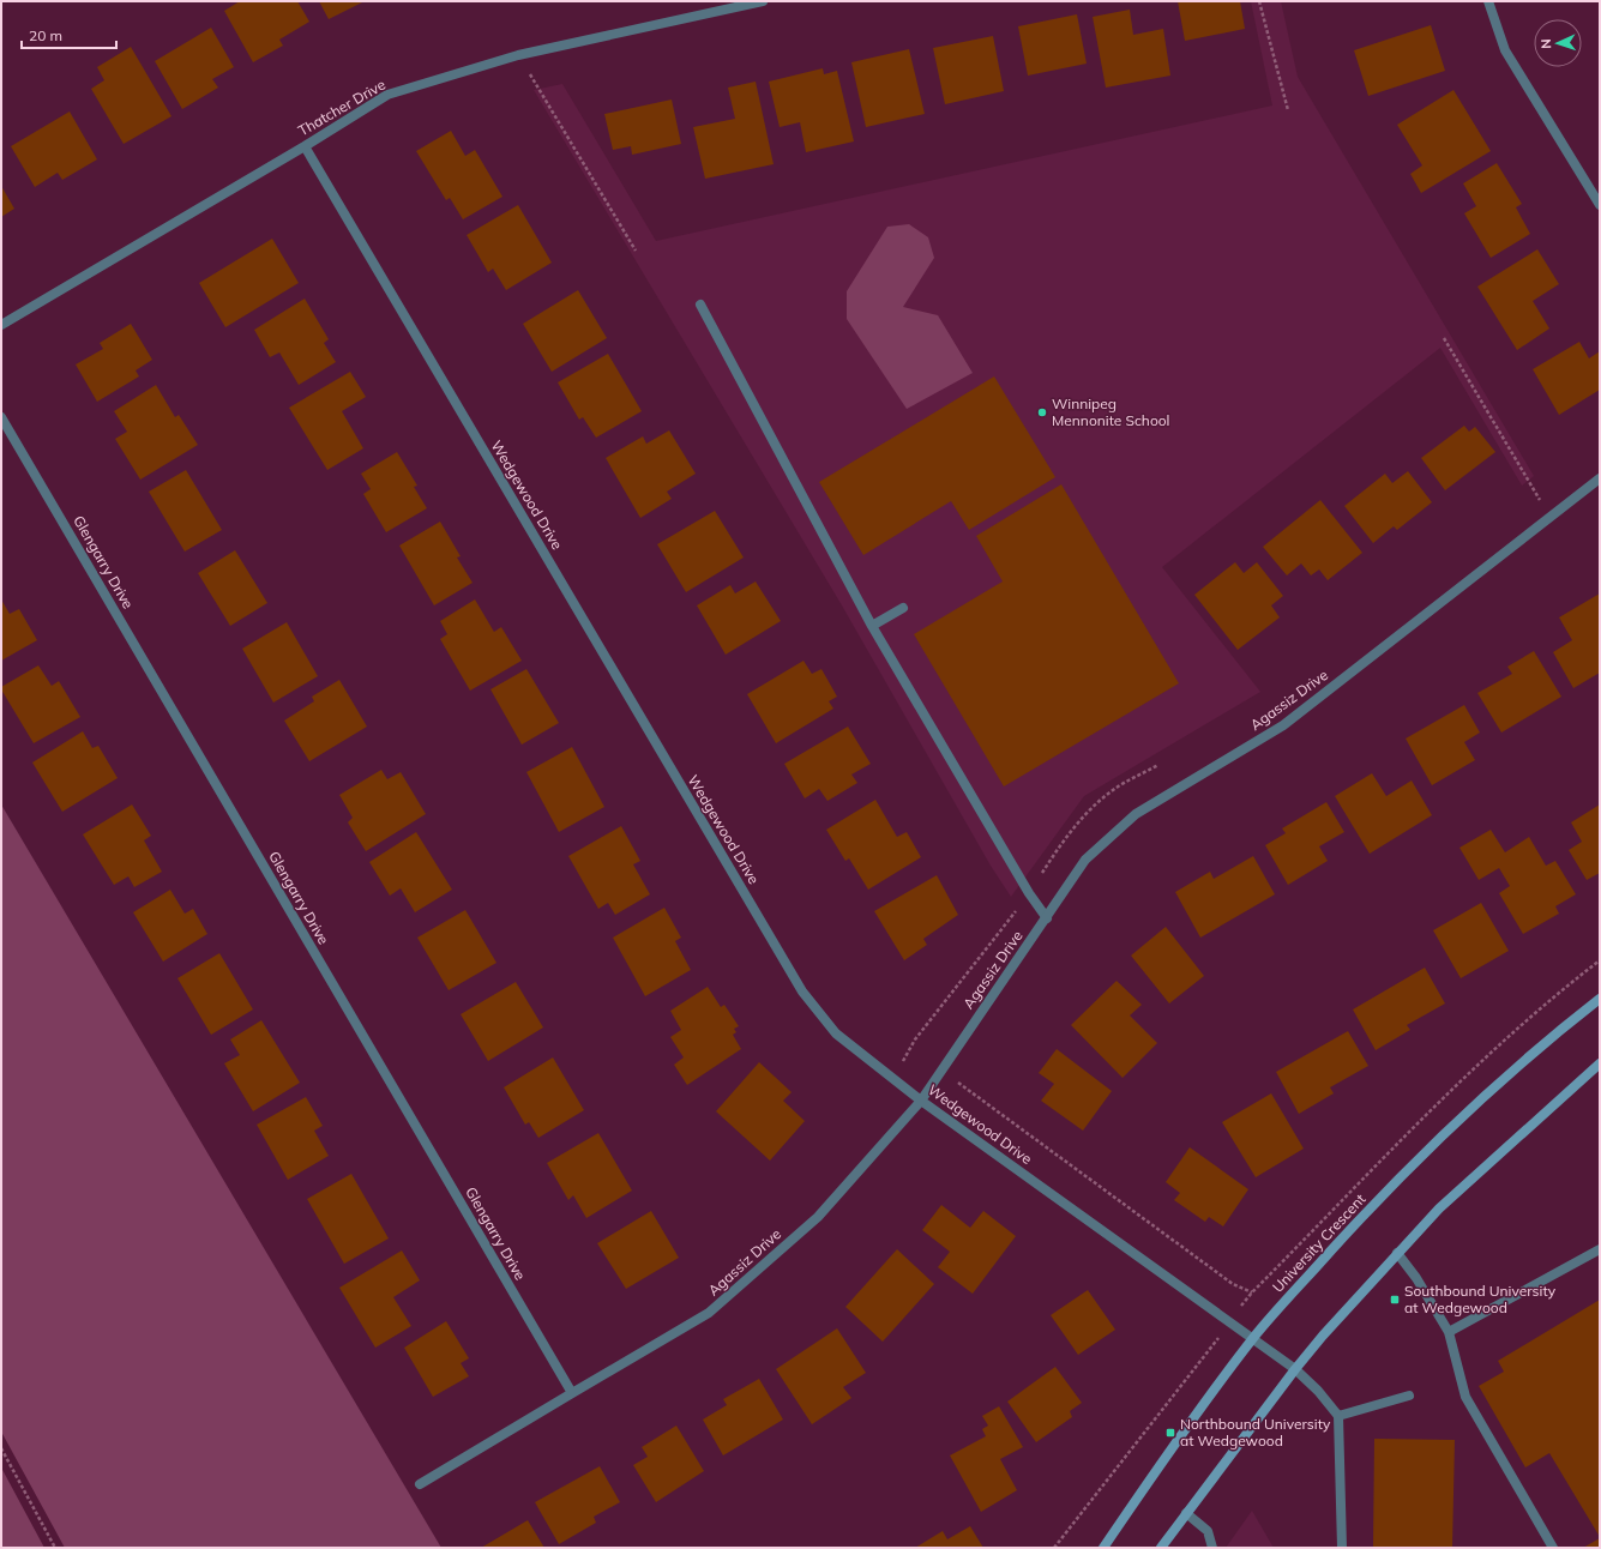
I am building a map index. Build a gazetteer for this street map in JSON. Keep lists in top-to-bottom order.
{
  "streets": {
    "main road": ["University Crescent"],
    "street": [
      "Thatcher Drive",
      "Wedgewood Drive",
      "Glengarry Drive",
      "Agassiz Drive"
    ]
  },
  "crossings": [
    ["Thatcher Drive", "Wedgewood Drive"],
    ["Wedgewood Drive", "Agassiz Drive"],
    ["Wedgewood Drive", "University Crescent"],
    ["Glengarry Drive", "Agassiz Drive"]
  ],
  "places": {
    "other": ["Winnipeg Mennonite School"],
    "transit": ["Southbound University at Wedgewood", "Northbound University at Wedgewood"]
  },
  "scale_bar": "20 m",
  "north": "left"
}
